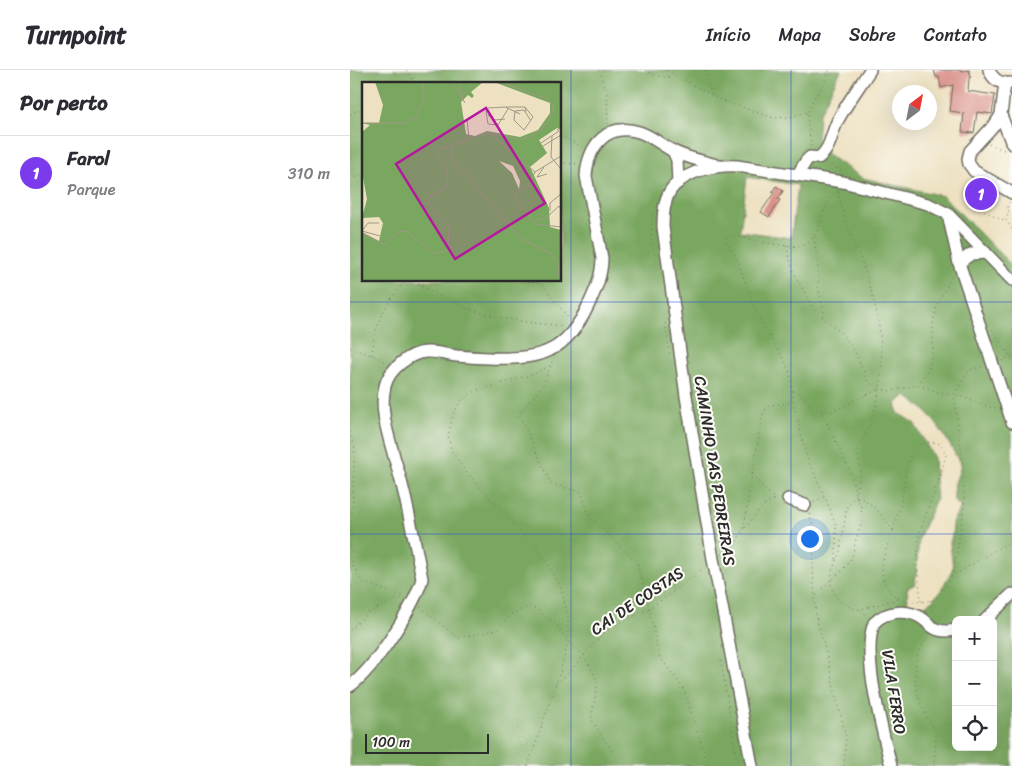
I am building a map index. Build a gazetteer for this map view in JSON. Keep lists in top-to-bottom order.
{
  "streets": {
    "street": ["CAMINHO DAS PEDREIRAS", "VILA FERRO"],
    "path": ["CAI DE COSTAS"]
  },
  "crossings": [
    ["CAMINHO DAS PEDREIRAS", "CAI DE COSTAS"]
  ],
  "scale_bar": "100 m",
  "north": "top right",
  "page": {
    "header": "Turnpoint",
    "nav": [
      "Início",
      "Mapa",
      "Sobre",
      "Contato"
    ],
    "heading": "Por perto",
    "list": [
      {
        "mark": "1",
        "name": "Farol",
        "note": "Parque",
        "value": "310 m"
      }
    ],
    "pins": "1",
    "map_buttons": ["+", "−"],
    "scale": "100 m"
  }
}
